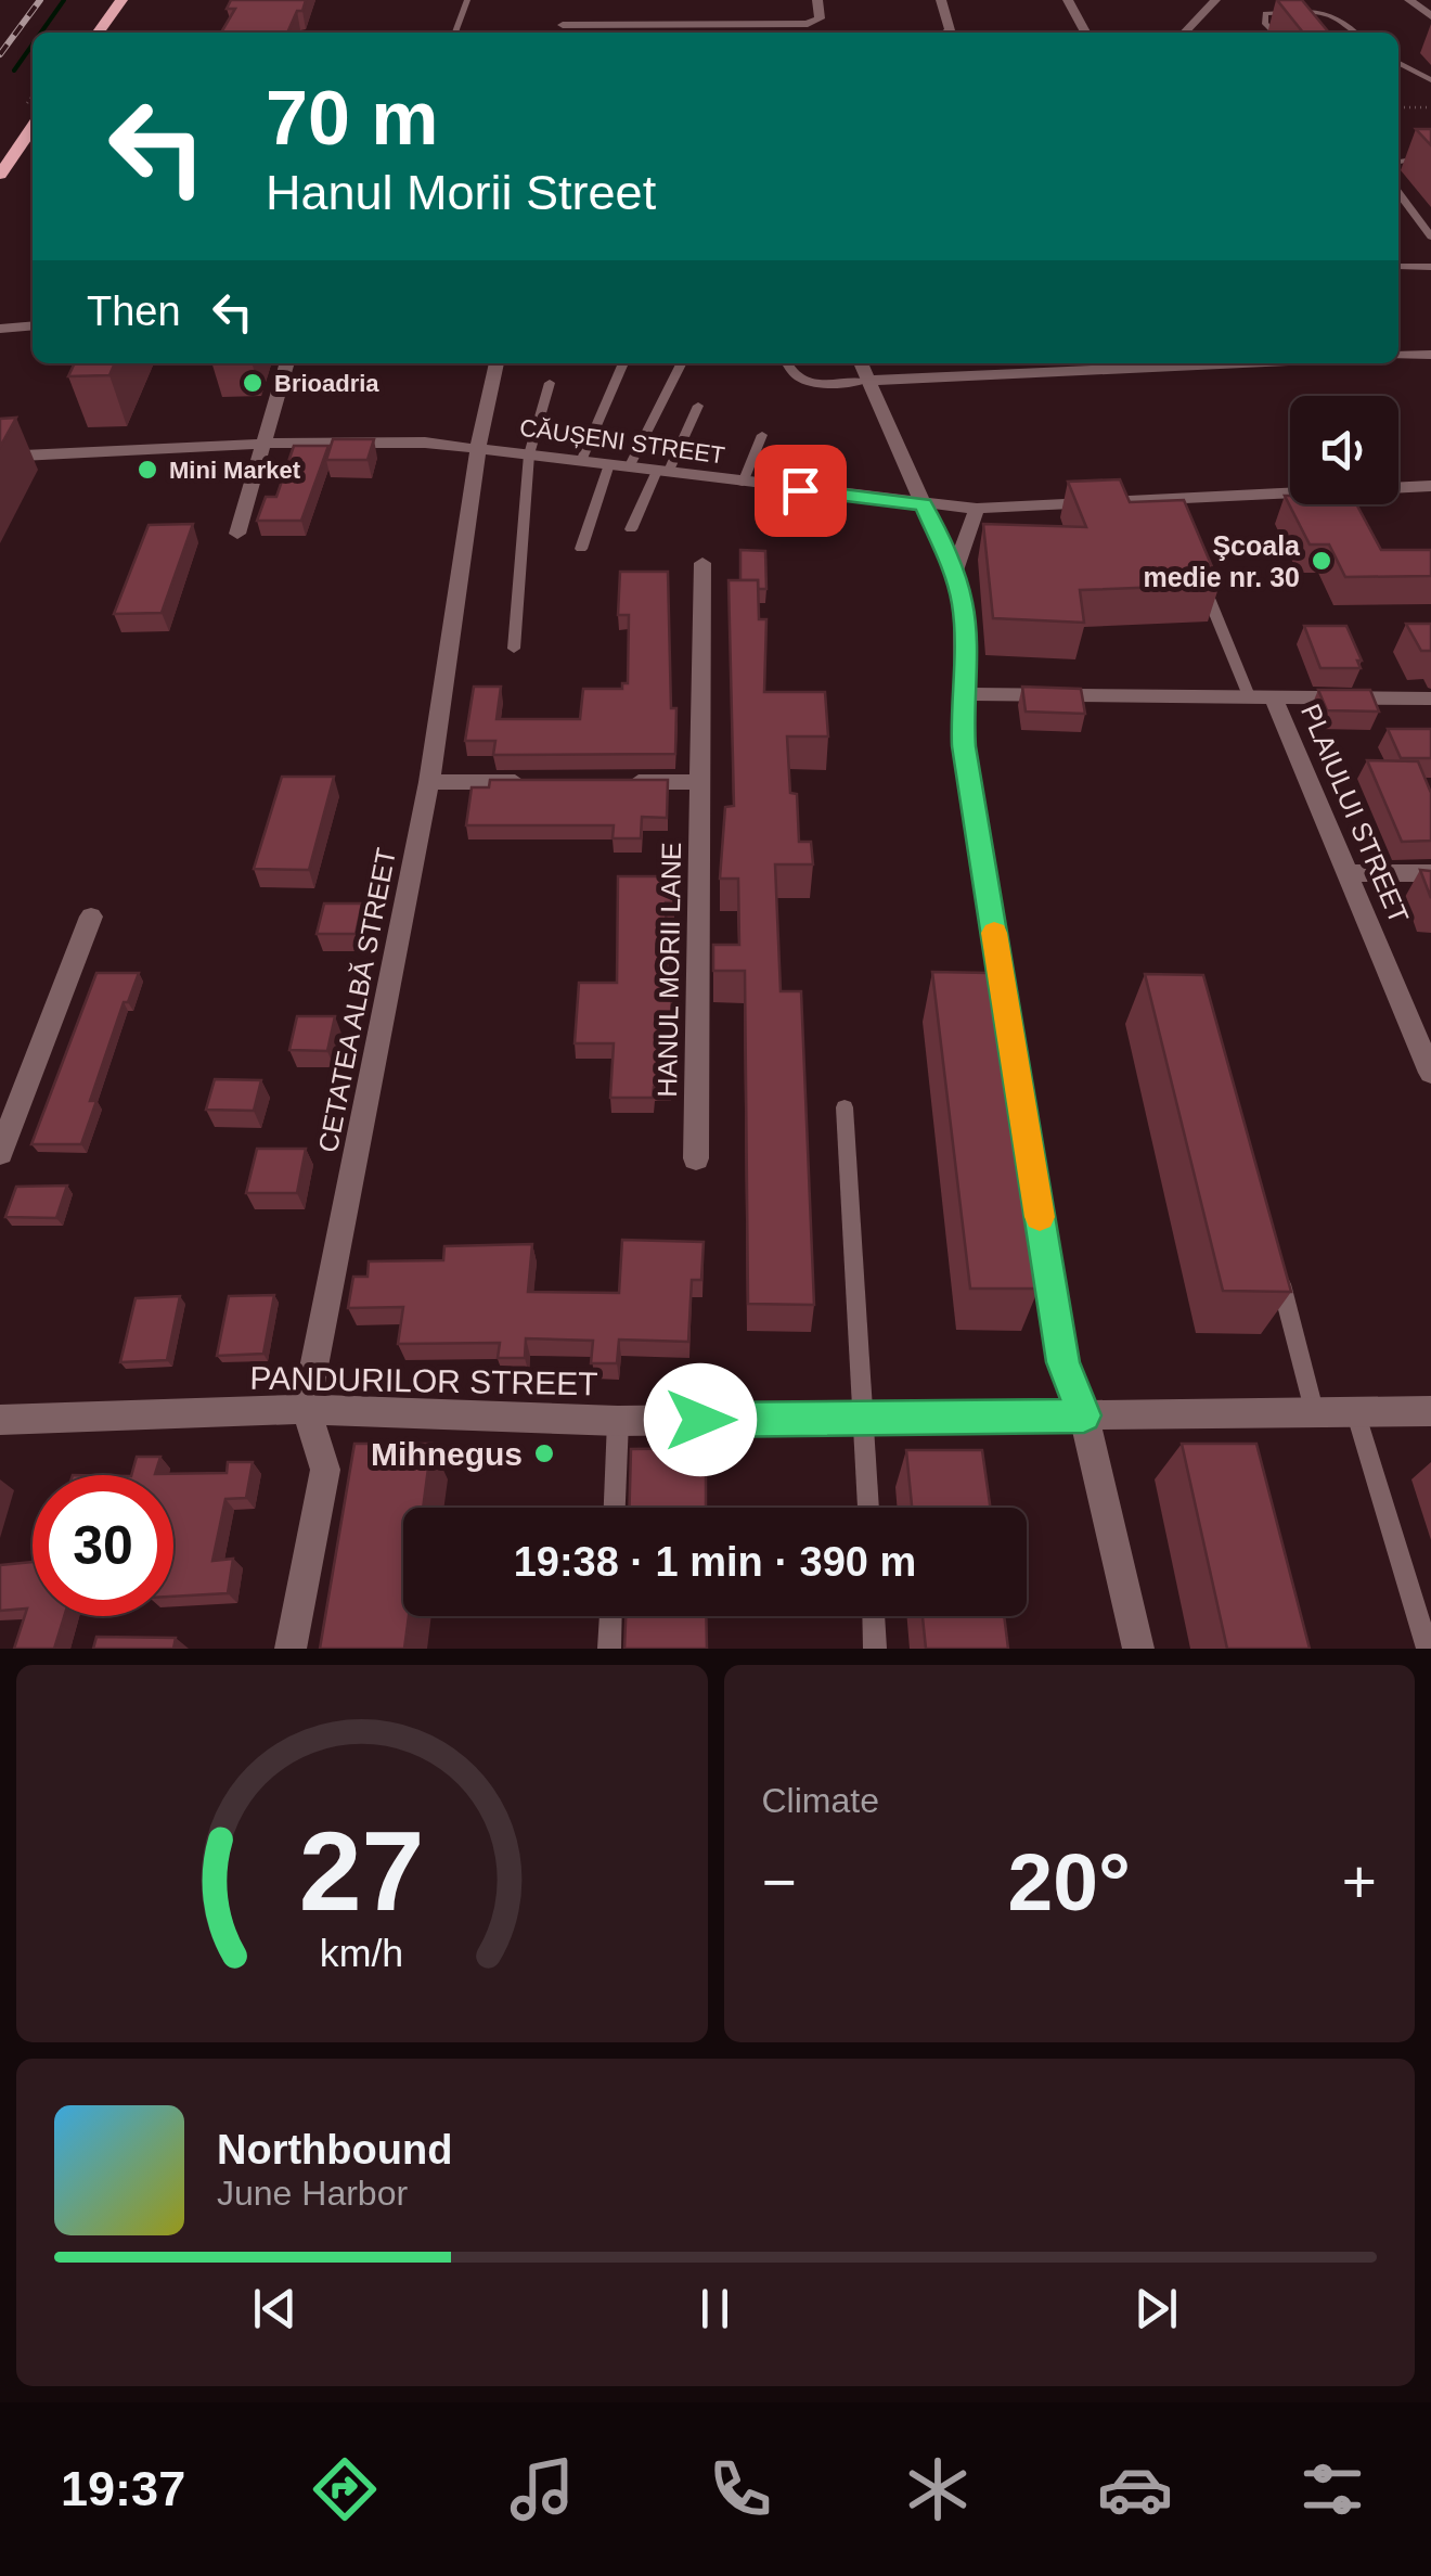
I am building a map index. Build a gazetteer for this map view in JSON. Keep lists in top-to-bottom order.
{
  "streets": {
    "street": [
      "CĂUȘENI STREET",
      "PLAIULUI STREET",
      "HANUL MORII LANE",
      "CETATEA ALBĂ STREET",
      "PANDURILOR STREET"
    ]
  },
  "crossings": [
    ["CĂUȘENI STREET", "CETATEA ALBĂ STREET"],
    ["CETATEA ALBĂ STREET", "PANDURILOR STREET"]
  ],
  "places": [
    "Brioadria",
    "Mini Market",
    "Şcoala medie nr. 30",
    "Mihnegus"
  ],
  "page": {
    "turn": ["70 m", "Hanul Morii Street"],
    "then": "Then",
    "limit": "30",
    "trip": "19:38 · 1 min · 390 m",
    "tile": "Climate",
    "heat": ["−", "20°", "+"],
    "song": ["Northbound", "June Harbor"],
    "tabs": "19:37",
    "gauge": ["27", "km/h"]
  }
}
